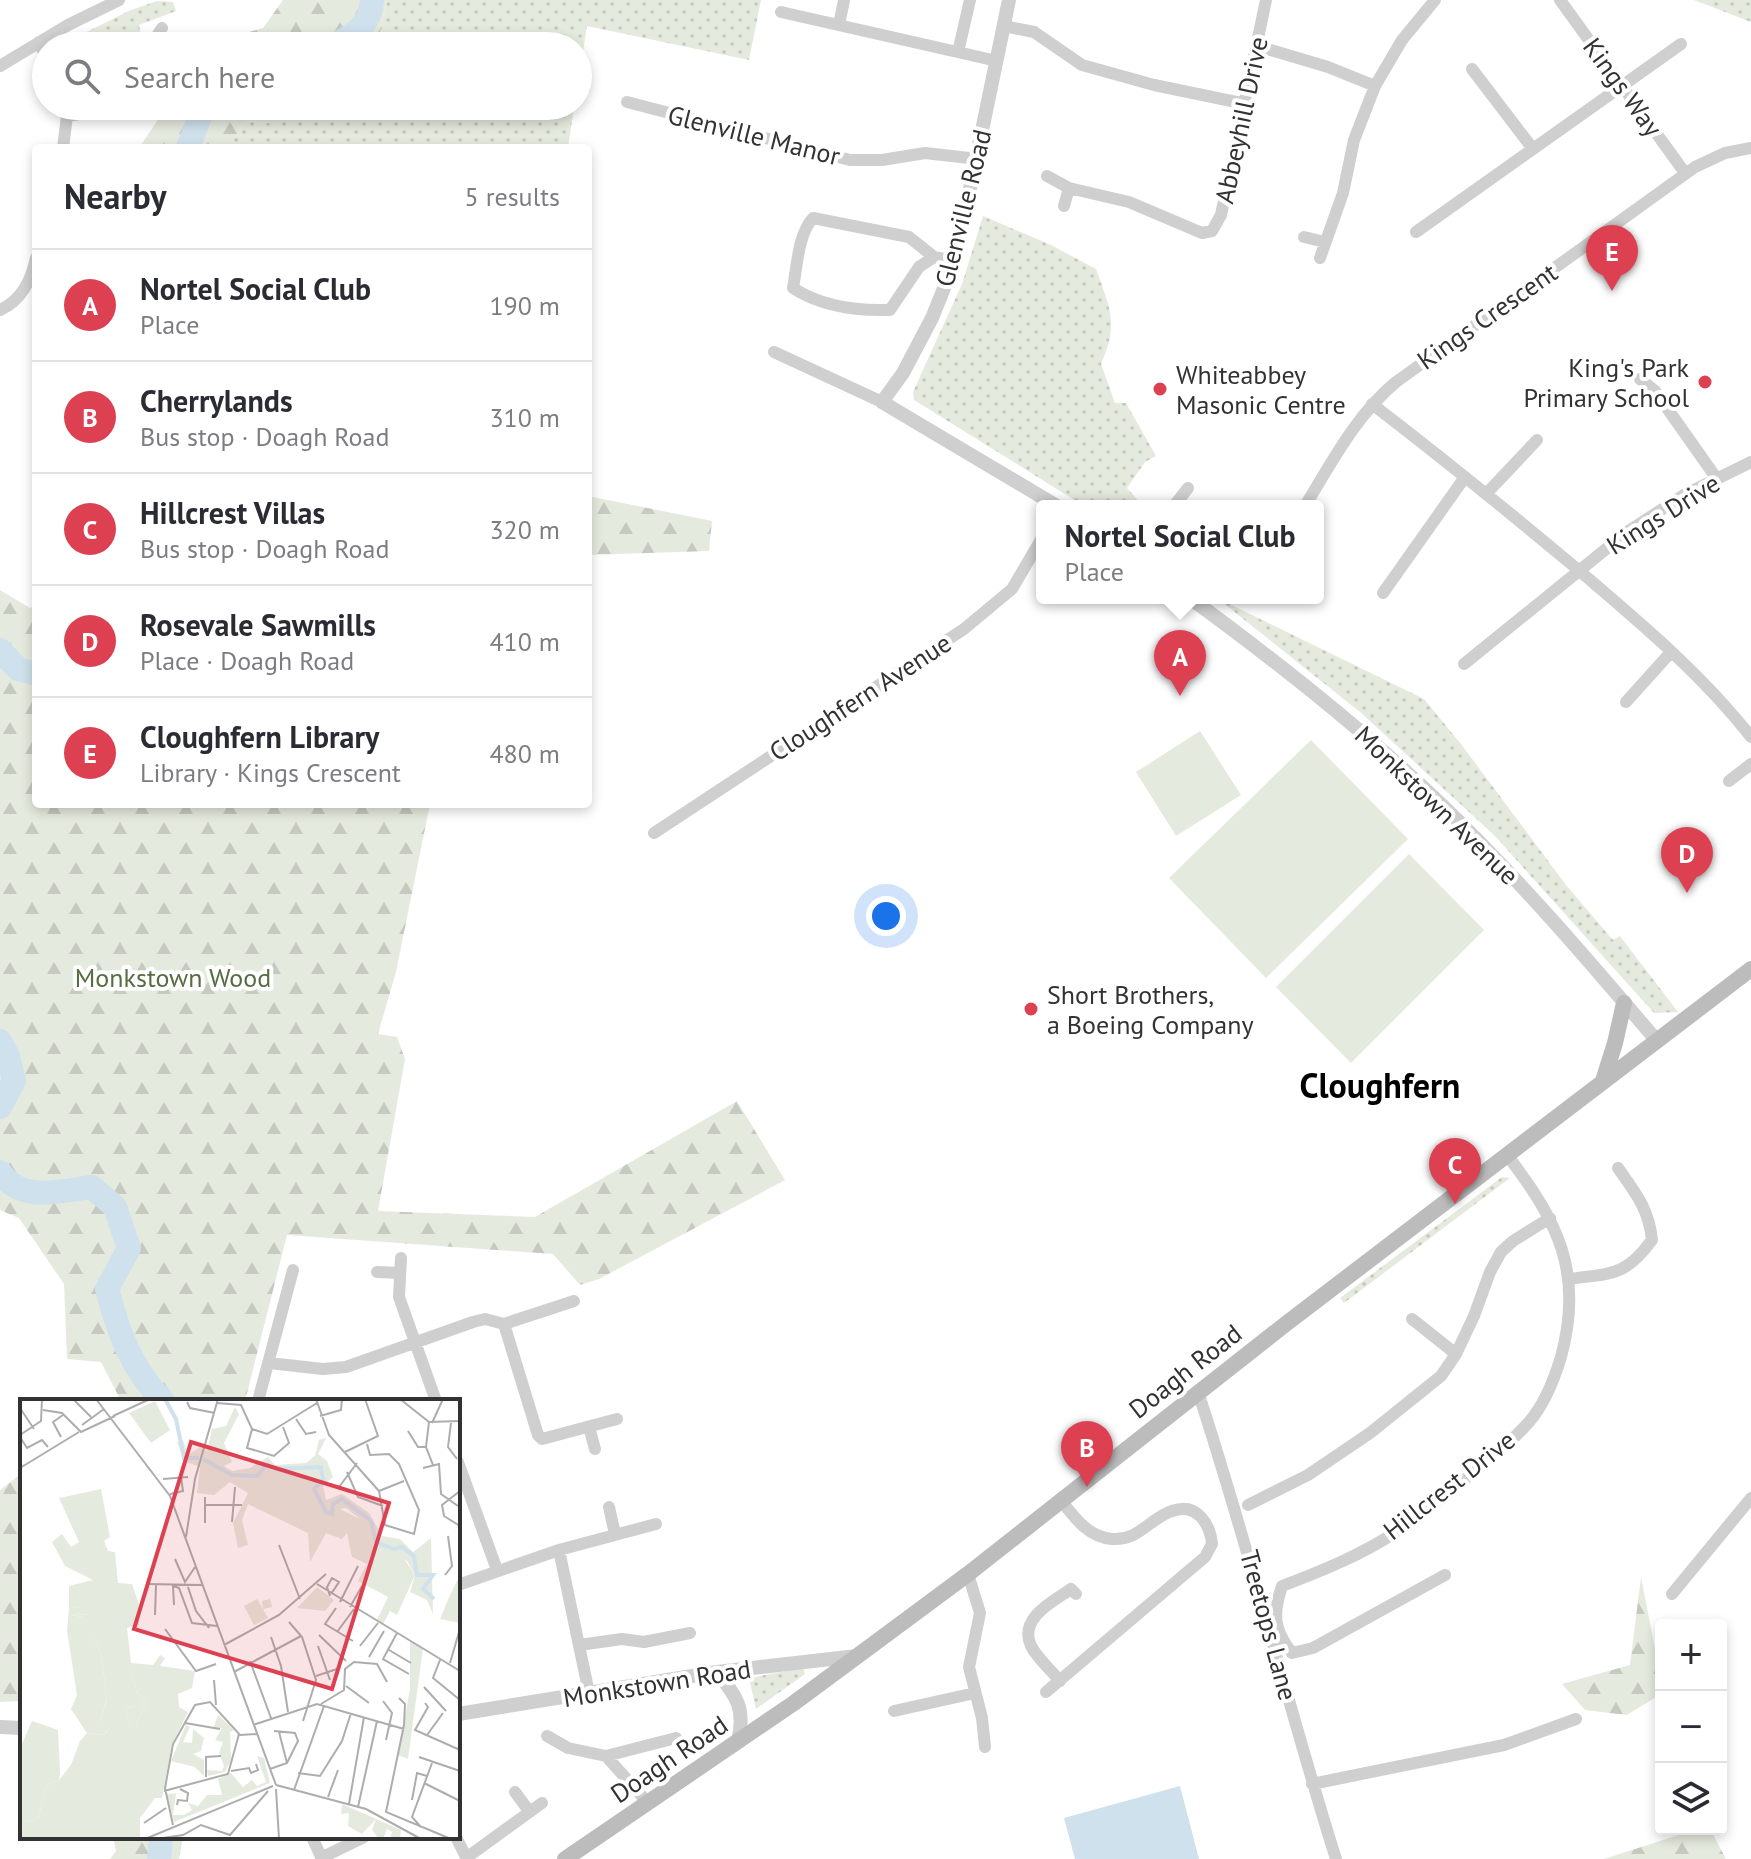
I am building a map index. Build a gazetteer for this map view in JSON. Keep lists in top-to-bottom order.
{
  "streets": {
    "main road": ["Doagh Road"],
    "street": [
      "Kings Way",
      "Abbeyhill Drive",
      "Glenville Manor",
      "Glenville Road",
      "Kings Crescent",
      "Kings Drive",
      "Cloughfern Avenue",
      "Monkstown Avenue",
      "Hillcrest Drive",
      "Treetops Lane",
      "Monkstown Road"
    ]
  },
  "crossings": [
    ["Kings Way", "Kings Crescent"],
    ["Glenville Manor", "Glenville Road"],
    ["Monkstown Avenue", "Doagh Road"],
    ["Doagh Road", "Hillcrest Drive"],
    ["Doagh Road", "Treetops Lane"],
    ["Doagh Road", "Monkstown Road"]
  ],
  "districts": ["Cloughfern"],
  "parks": ["Monkstown Wood"],
  "places": ["King's Park Primary School", "Whiteabbey Masonic Centre", "Short Brothers, a Boeing Company"],
  "page": {
    "search": "Search here",
    "heading": ["Nearby", "5 results"],
    "pins": [
      "E",
      "A",
      "D",
      "C",
      "B"
    ],
    "list": [
      {
        "mark": "A",
        "name": "Nortel Social Club",
        "note": "Place",
        "value": "190 m"
      },
      {
        "mark": "B",
        "name": "Cherrylands",
        "note": "Bus stop · Doagh Road",
        "value": "310 m"
      },
      {
        "mark": "C",
        "name": "Hillcrest Villas",
        "note": "Bus stop · Doagh Road",
        "value": "320 m"
      },
      {
        "mark": "D",
        "name": "Rosevale Sawmills",
        "note": "Place · Doagh Road",
        "value": "410 m"
      },
      {
        "mark": "E",
        "name": "Cloughfern Library",
        "note": "Library · Kings Crescent",
        "value": "480 m"
      }
    ],
    "popup": ["Nortel Social Club", "Place"],
    "map_buttons": ["+", "−"]
  }
}
